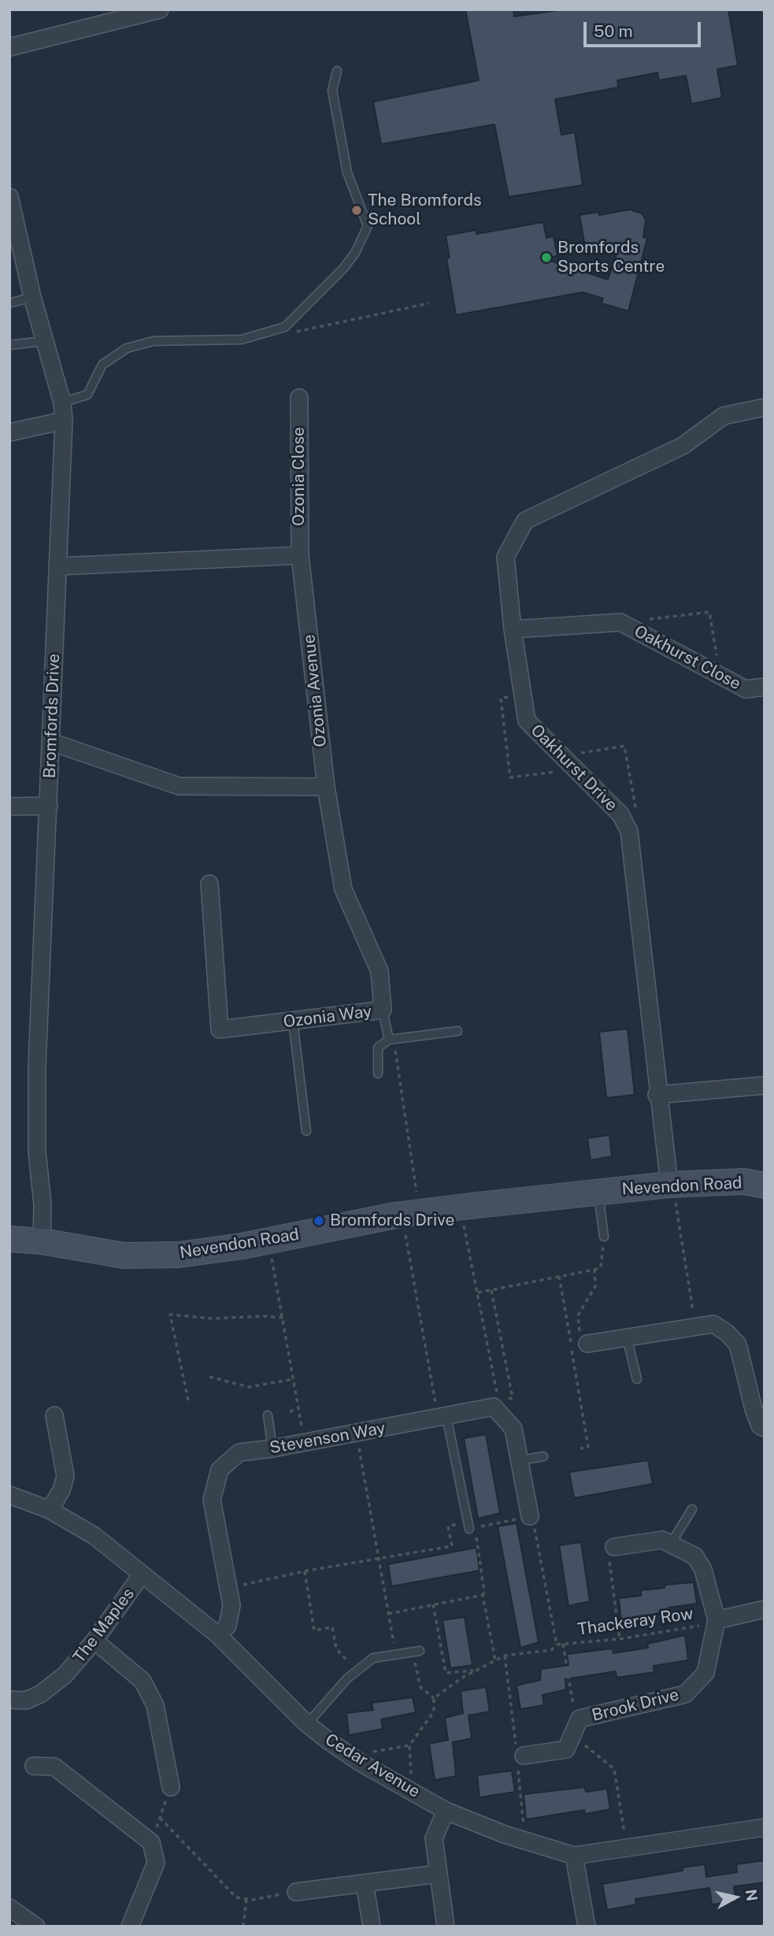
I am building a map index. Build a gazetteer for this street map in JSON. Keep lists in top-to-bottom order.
{
  "streets": {
    "street": [
      "Ozonia Close",
      "Oakhurst Close",
      "Ozonia Avenue",
      "Bromfords Drive",
      "Oakhurst Drive",
      "Ozonia Way",
      "Nevendon Road",
      "Stevenson Way",
      "The Maples",
      "Brook Drive",
      "Cedar Avenue"
    ],
    "path": ["Thackeray Row"]
  },
  "crossings": [
    ["Ozonia Close", "Ozonia Avenue"],
    ["Oakhurst Close", "Oakhurst Drive"],
    ["Ozonia Avenue", "Ozonia Way"],
    ["Bromfords Drive", "Nevendon Road"],
    ["Oakhurst Drive", "Nevendon Road"],
    ["Stevenson Way", "Cedar Avenue"],
    ["Thackeray Row", "Brook Drive"],
    ["The Maples", "Cedar Avenue"]
  ],
  "places": ["The Bromfords School", "Bromfords Sports Centre", "Bromfords Drive"],
  "scale_bar": "50 m",
  "north": "right"
}
